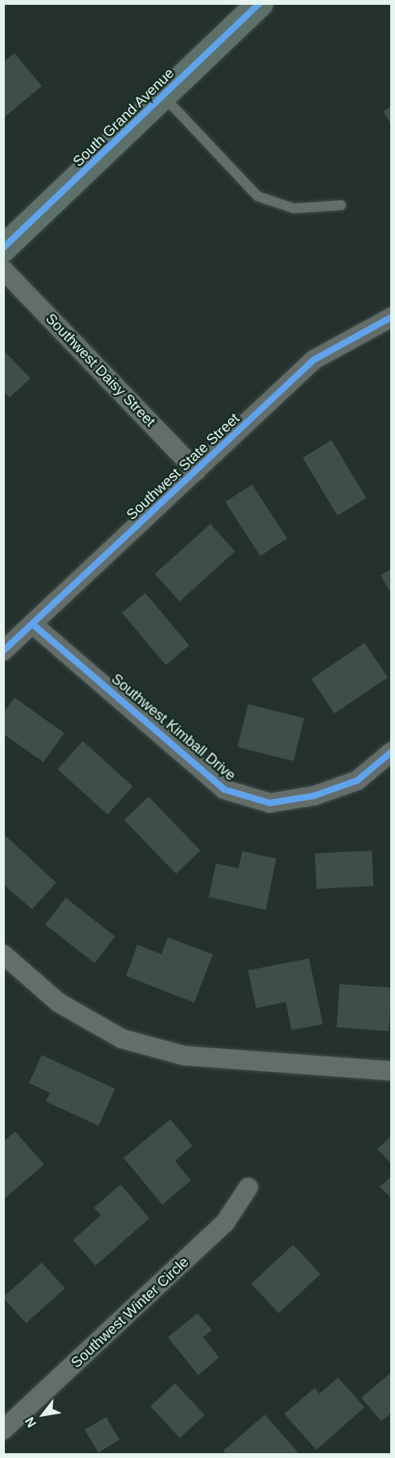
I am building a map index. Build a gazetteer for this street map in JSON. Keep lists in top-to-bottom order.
{
  "streets": {
    "main road": ["South Grand Avenue"],
    "street": [
      "Southwest Daisy Street",
      "Southwest State Street",
      "Southwest Kimball Drive",
      "Southwest Winter Circle"
    ]
  },
  "crossings": [
    ["Southwest Daisy Street", "Southwest State Street"],
    ["Southwest State Street", "Southwest Kimball Drive"]
  ],
  "north": "bottom left"
}
